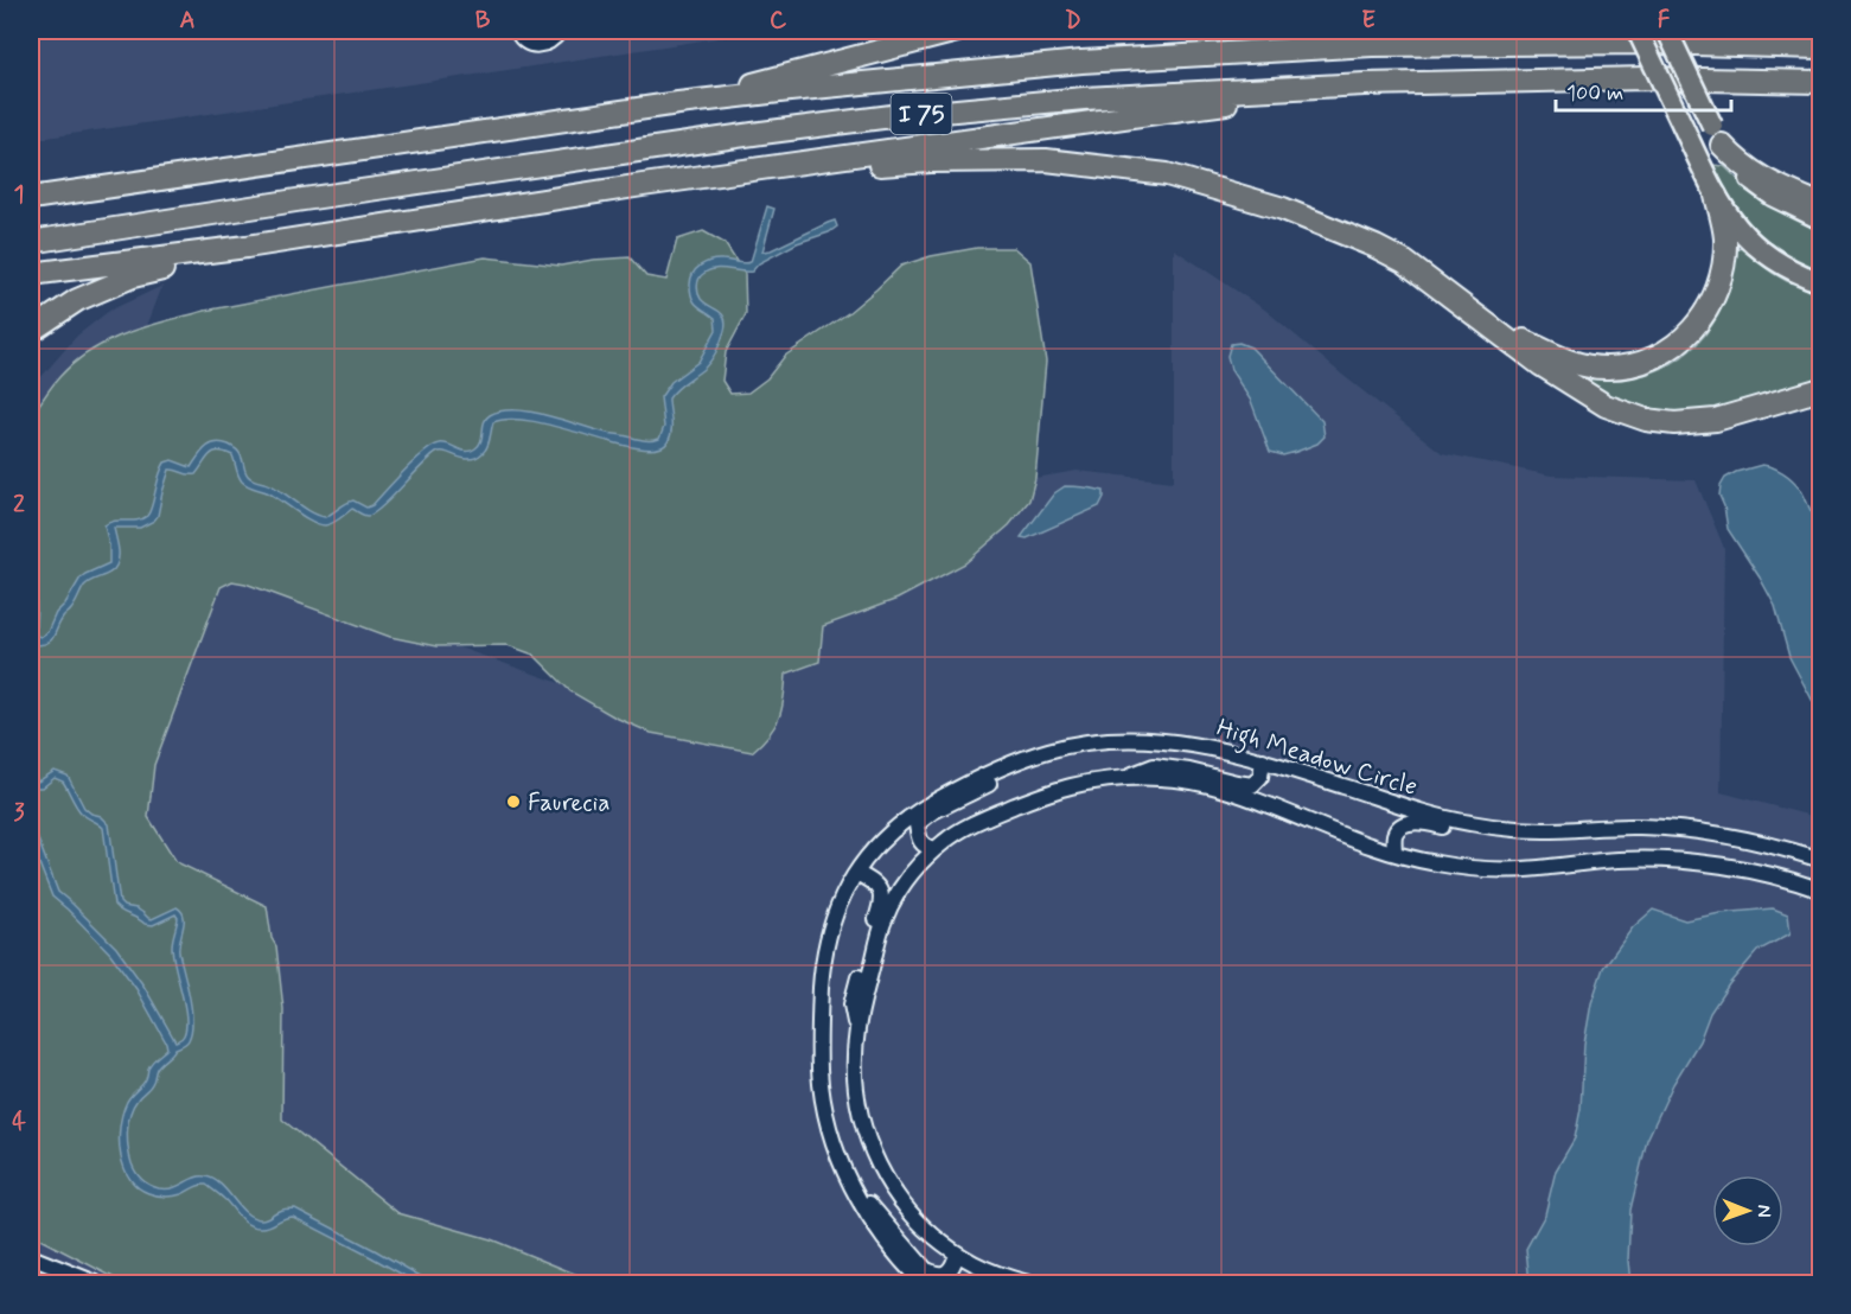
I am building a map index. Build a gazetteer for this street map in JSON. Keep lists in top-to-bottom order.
{
  "streets": {
    "highway": ["I 75"],
    "street": ["High Meadow Circle"]
  },
  "places": ["Faurecia"],
  "scale_bar": "100 m",
  "north": "right",
  "grid": {
    "columns": [
      "A",
      "B",
      "C",
      "D",
      "E",
      "F"
    ],
    "rows": [
      "1",
      "2",
      "3",
      "4"
    ]
  }
}
